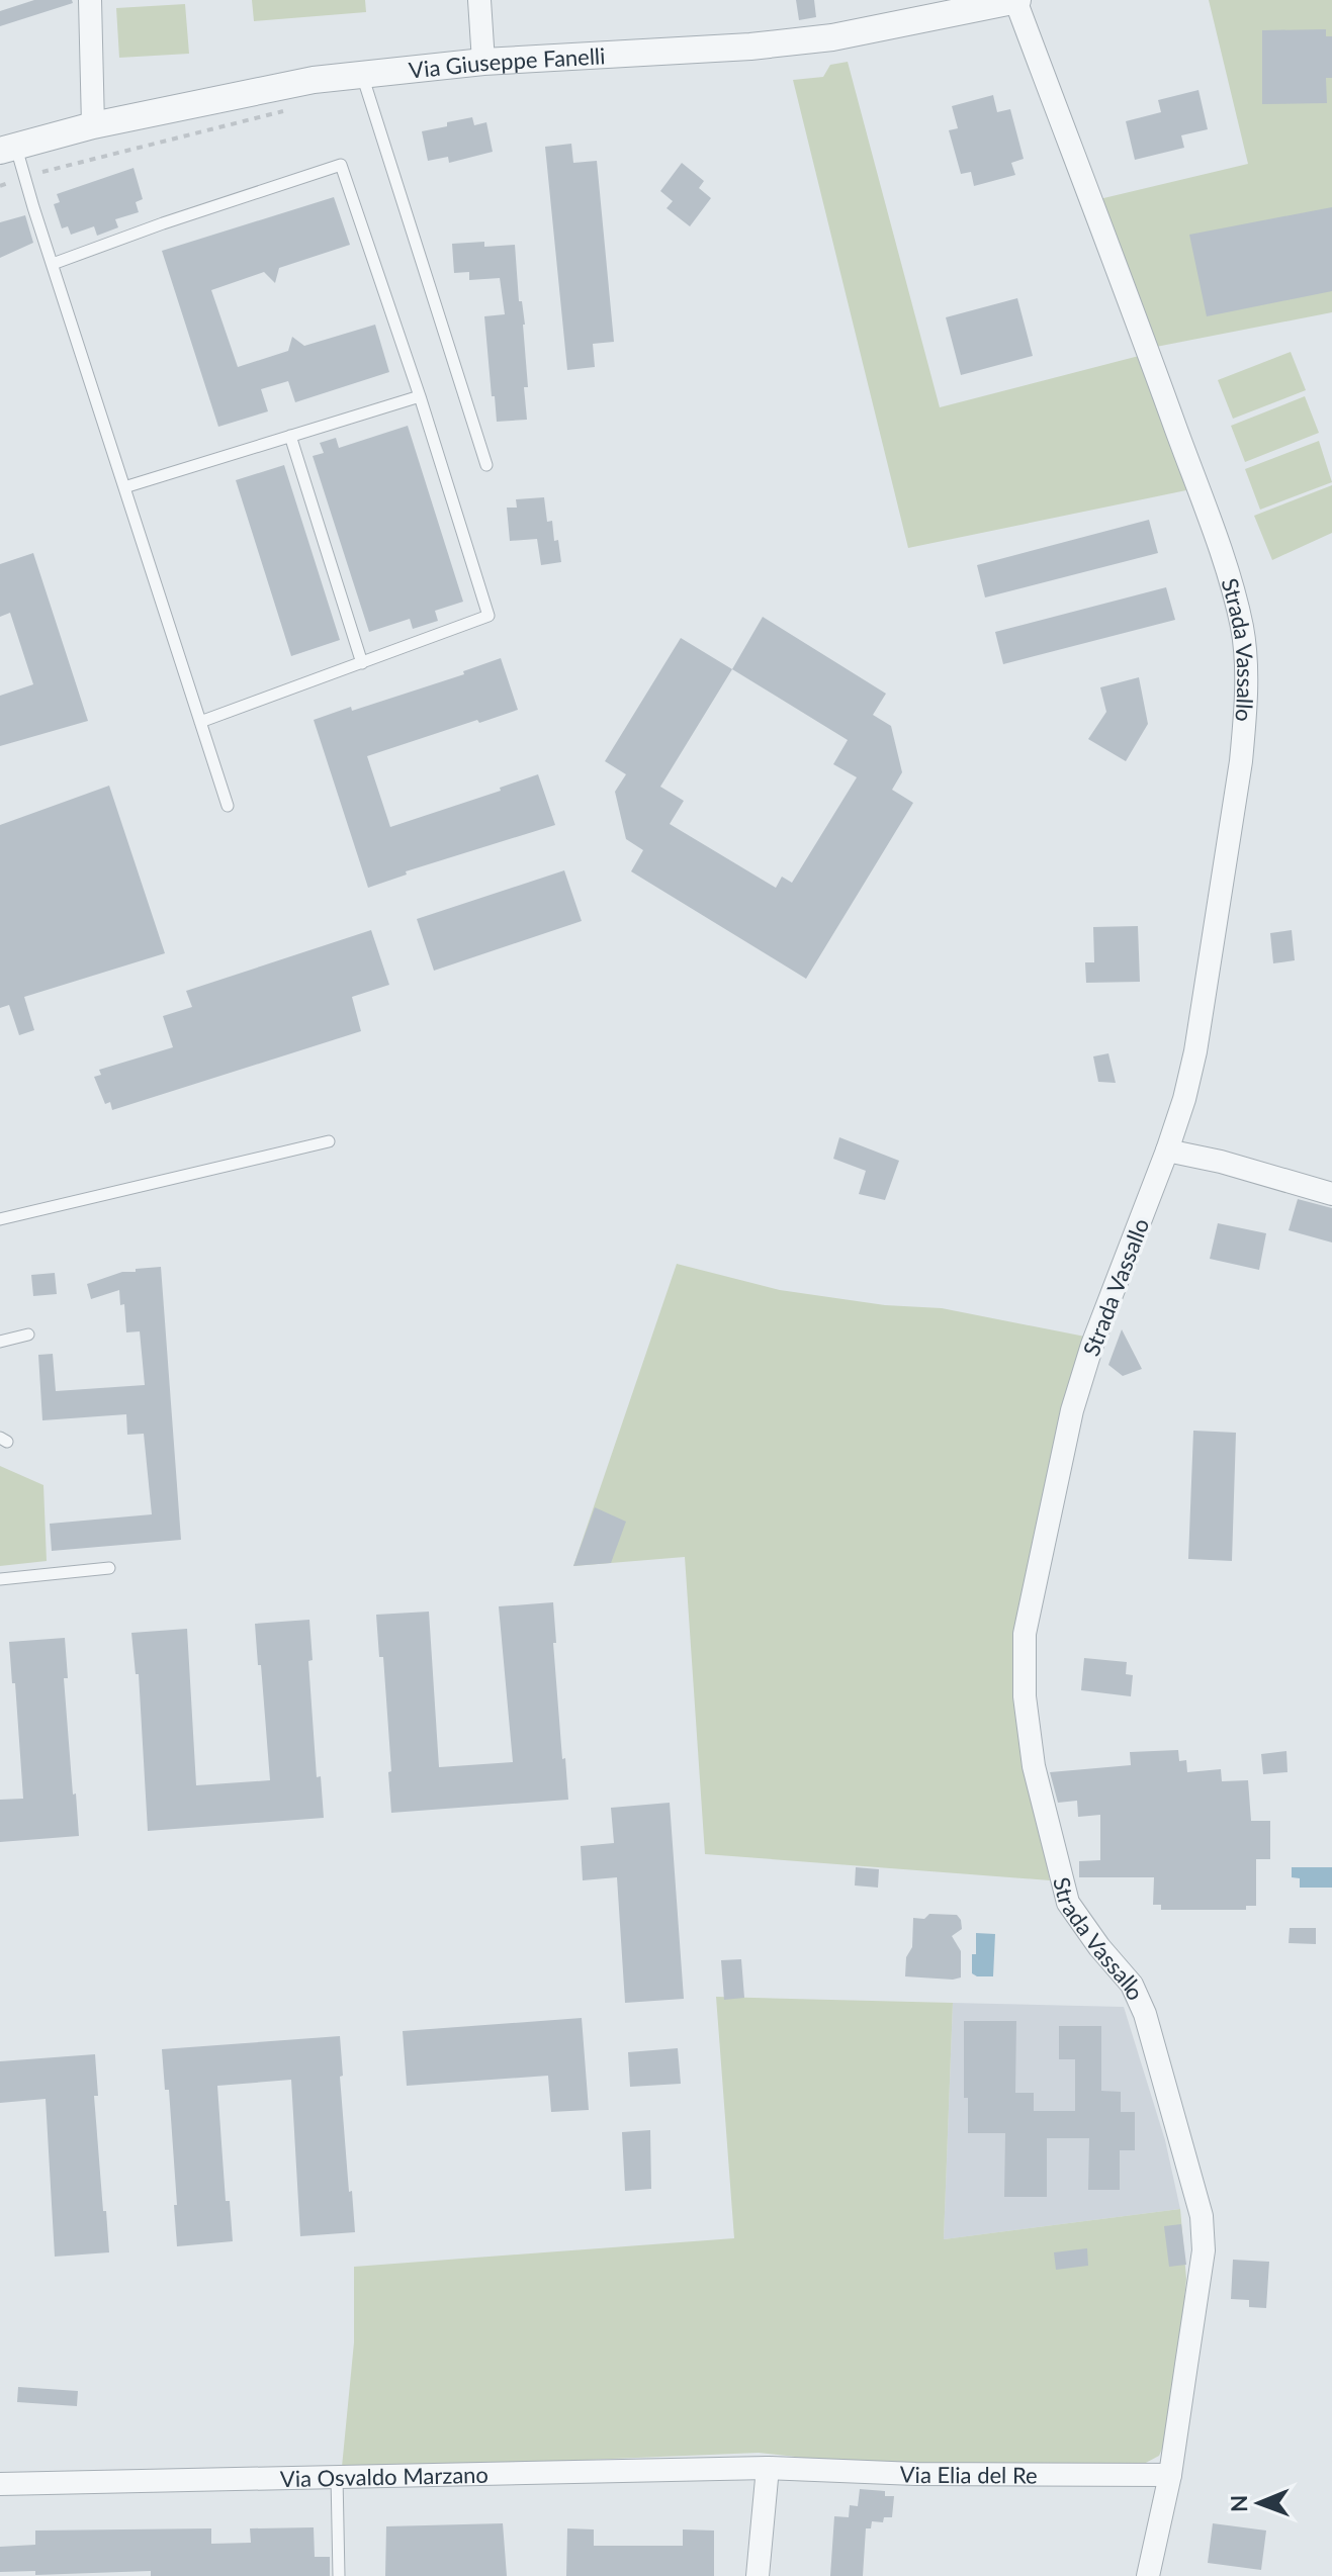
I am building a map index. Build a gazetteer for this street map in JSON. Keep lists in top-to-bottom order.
{
  "streets": {
    "street": [
      "Via Giuseppe Fanelli",
      "Strada Vassallo",
      "Via Elia del Re",
      "Via Osvaldo Marzano"
    ]
  },
  "crossings": [
    ["Via Giuseppe Fanelli", "Strada Vassallo"],
    ["Strada Vassallo", "Via Elia del Re"],
    ["Via Elia del Re", "Via Osvaldo Marzano"]
  ],
  "north": "left"
}
